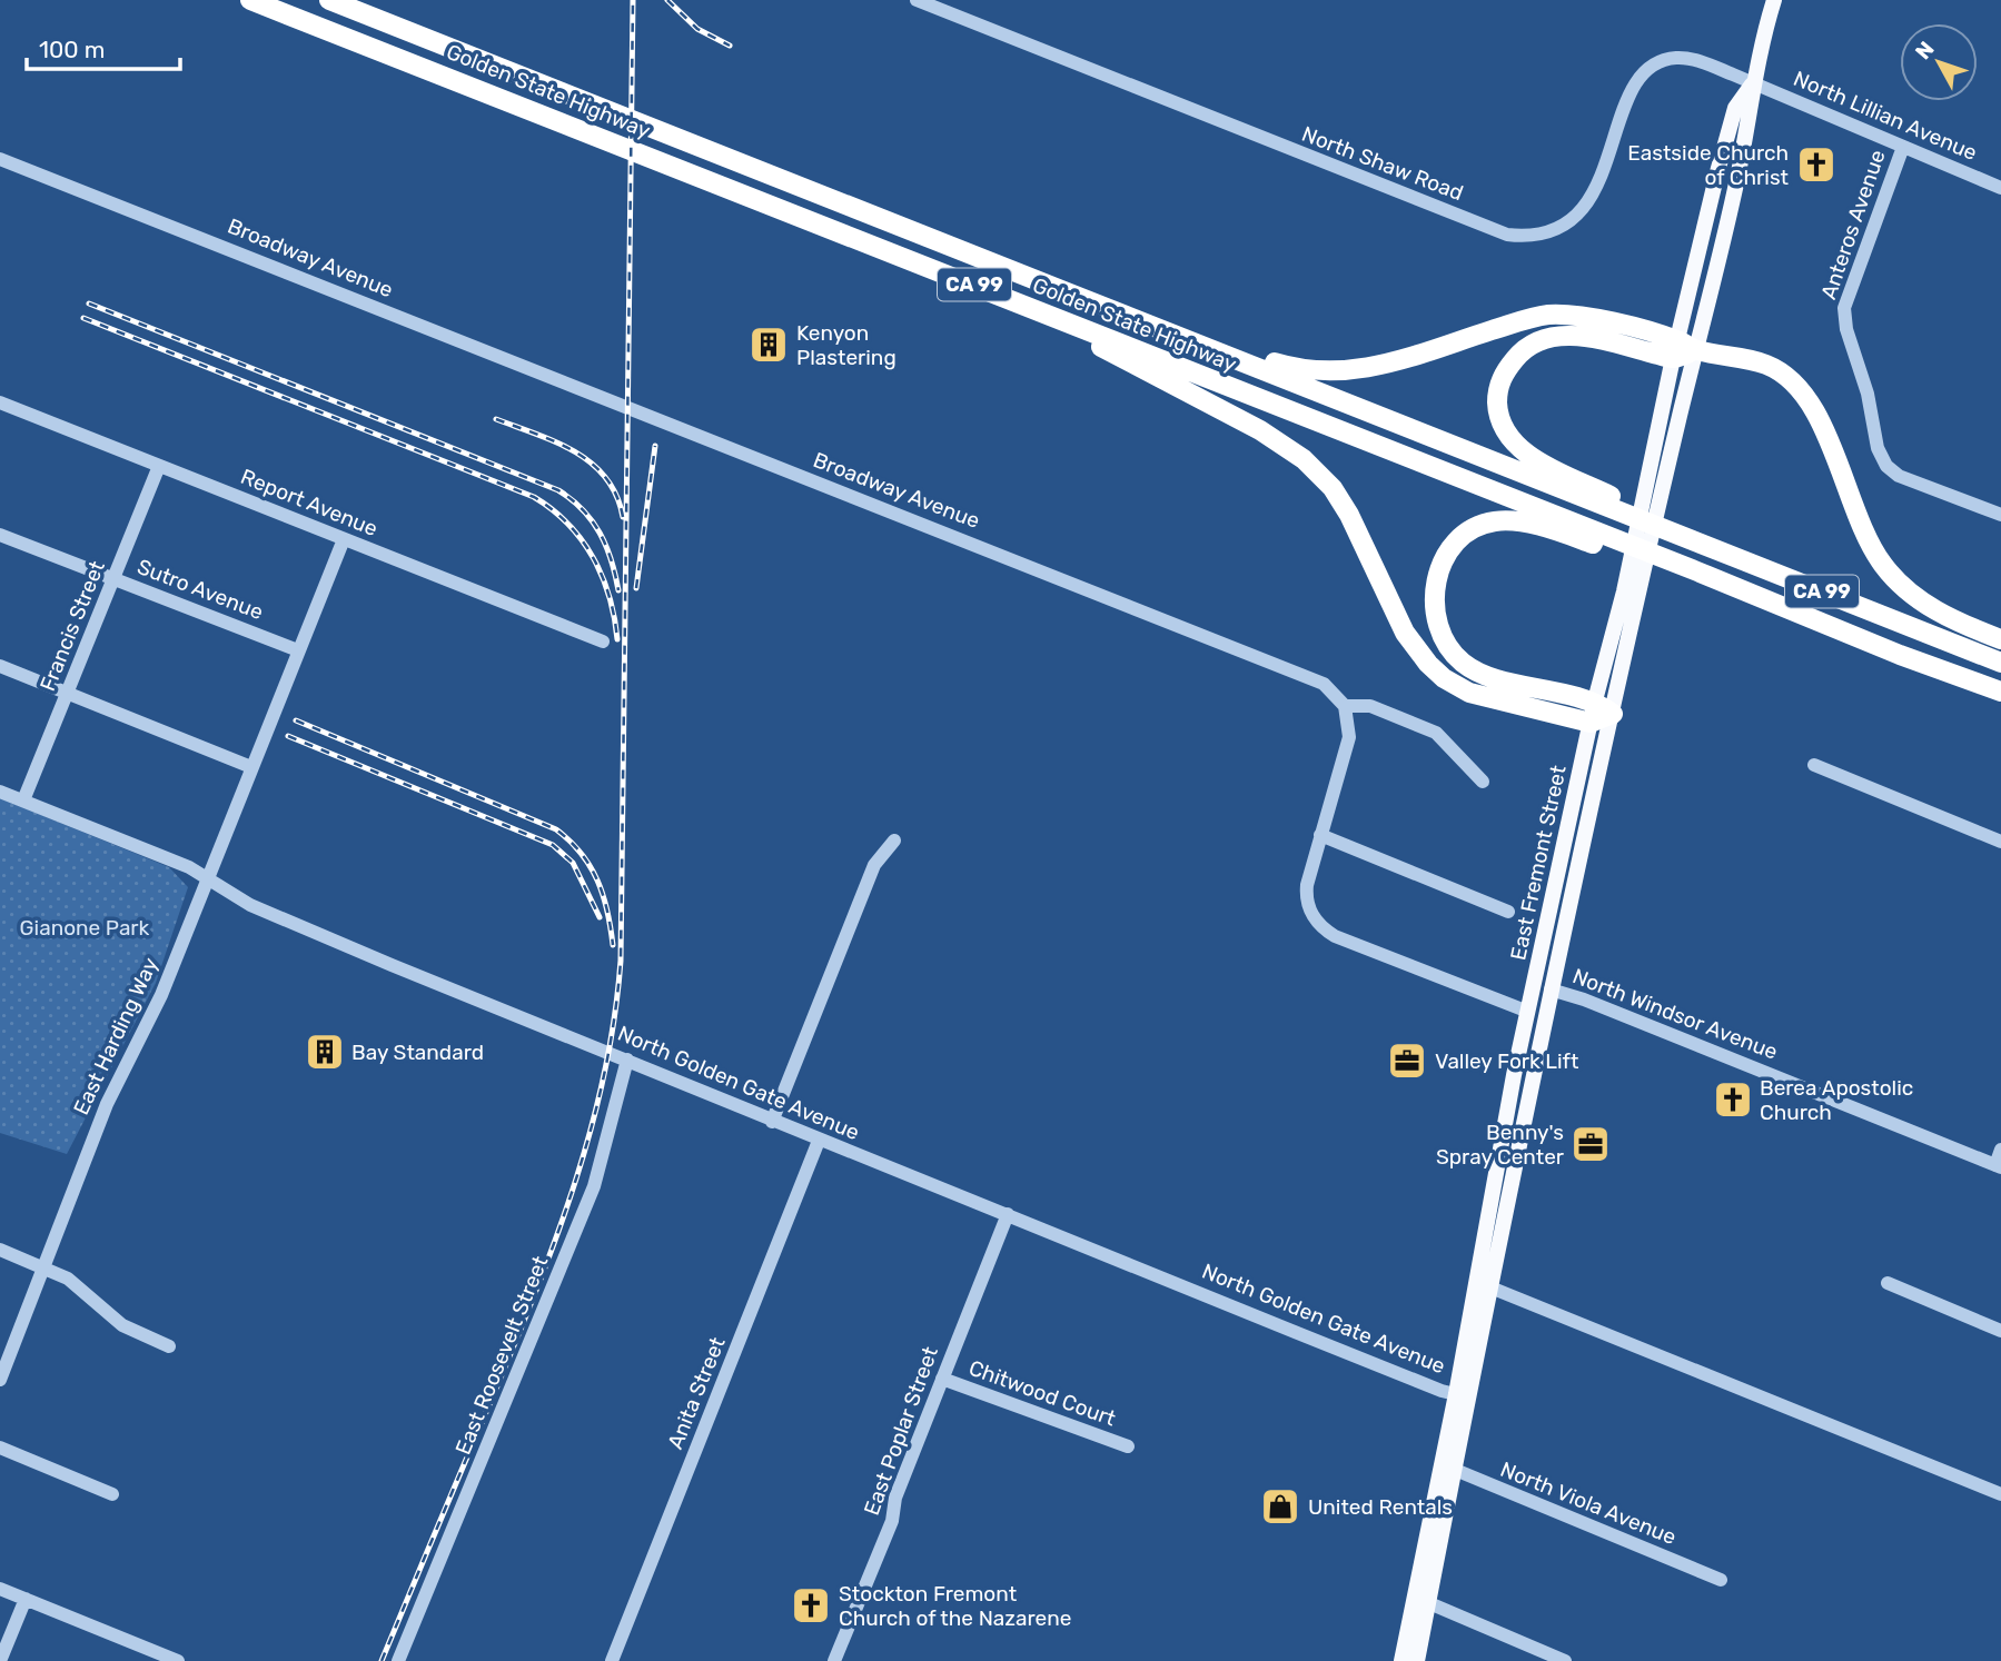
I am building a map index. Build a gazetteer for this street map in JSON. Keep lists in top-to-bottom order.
{
  "streets": {
    "highway": ["Golden State Highway", "CA 99"],
    "main road": ["East Fremont Street"],
    "street": [
      "North Lillian Avenue",
      "North Shaw Road",
      "Anteros Avenue",
      "Broadway Avenue",
      "Report Avenue",
      "Sutro Avenue",
      "Francis Street",
      "North Windsor Avenue",
      "East Harding Way",
      "North Golden Gate Avenue",
      "East Roosevelt Street",
      "Anita Street",
      "Chitwood Court",
      "East Poplar Street",
      "North Viola Avenue"
    ]
  },
  "crossings": [
    ["North Lillian Avenue", "North Shaw Road"],
    ["North Lillian Avenue", "Anteros Avenue"],
    ["North Lillian Avenue", "East Fremont Street"],
    ["North Shaw Road", "East Fremont Street"],
    ["Report Avenue", "Francis Street"],
    ["Report Avenue", "East Harding Way"],
    ["Sutro Avenue", "Francis Street"],
    ["Sutro Avenue", "East Harding Way"],
    ["Francis Street", "North Golden Gate Avenue"],
    ["East Fremont Street", "North Windsor Avenue"],
    ["East Fremont Street", "North Golden Gate Avenue"],
    ["East Fremont Street", "North Viola Avenue"],
    ["East Harding Way", "North Golden Gate Avenue"],
    ["North Golden Gate Avenue", "East Roosevelt Street"],
    ["North Golden Gate Avenue", "Anita Street"],
    ["North Golden Gate Avenue", "East Poplar Street"],
    ["Chitwood Court", "East Poplar Street"]
  ],
  "parks": ["Gianone Park"],
  "places": {
    "church": ["Eastside Church of Christ", "Berea Apostolic Church", "Stockton Fremont Church of the Nazarene"],
    "building": ["Kenyon Plastering", "Bay Standard"],
    "office": ["Valley Fork Lift", "Benny's Spray Center"],
    "shop": ["United Rentals"]
  },
  "scale_bar": "100 m",
  "north": "top left"
}
